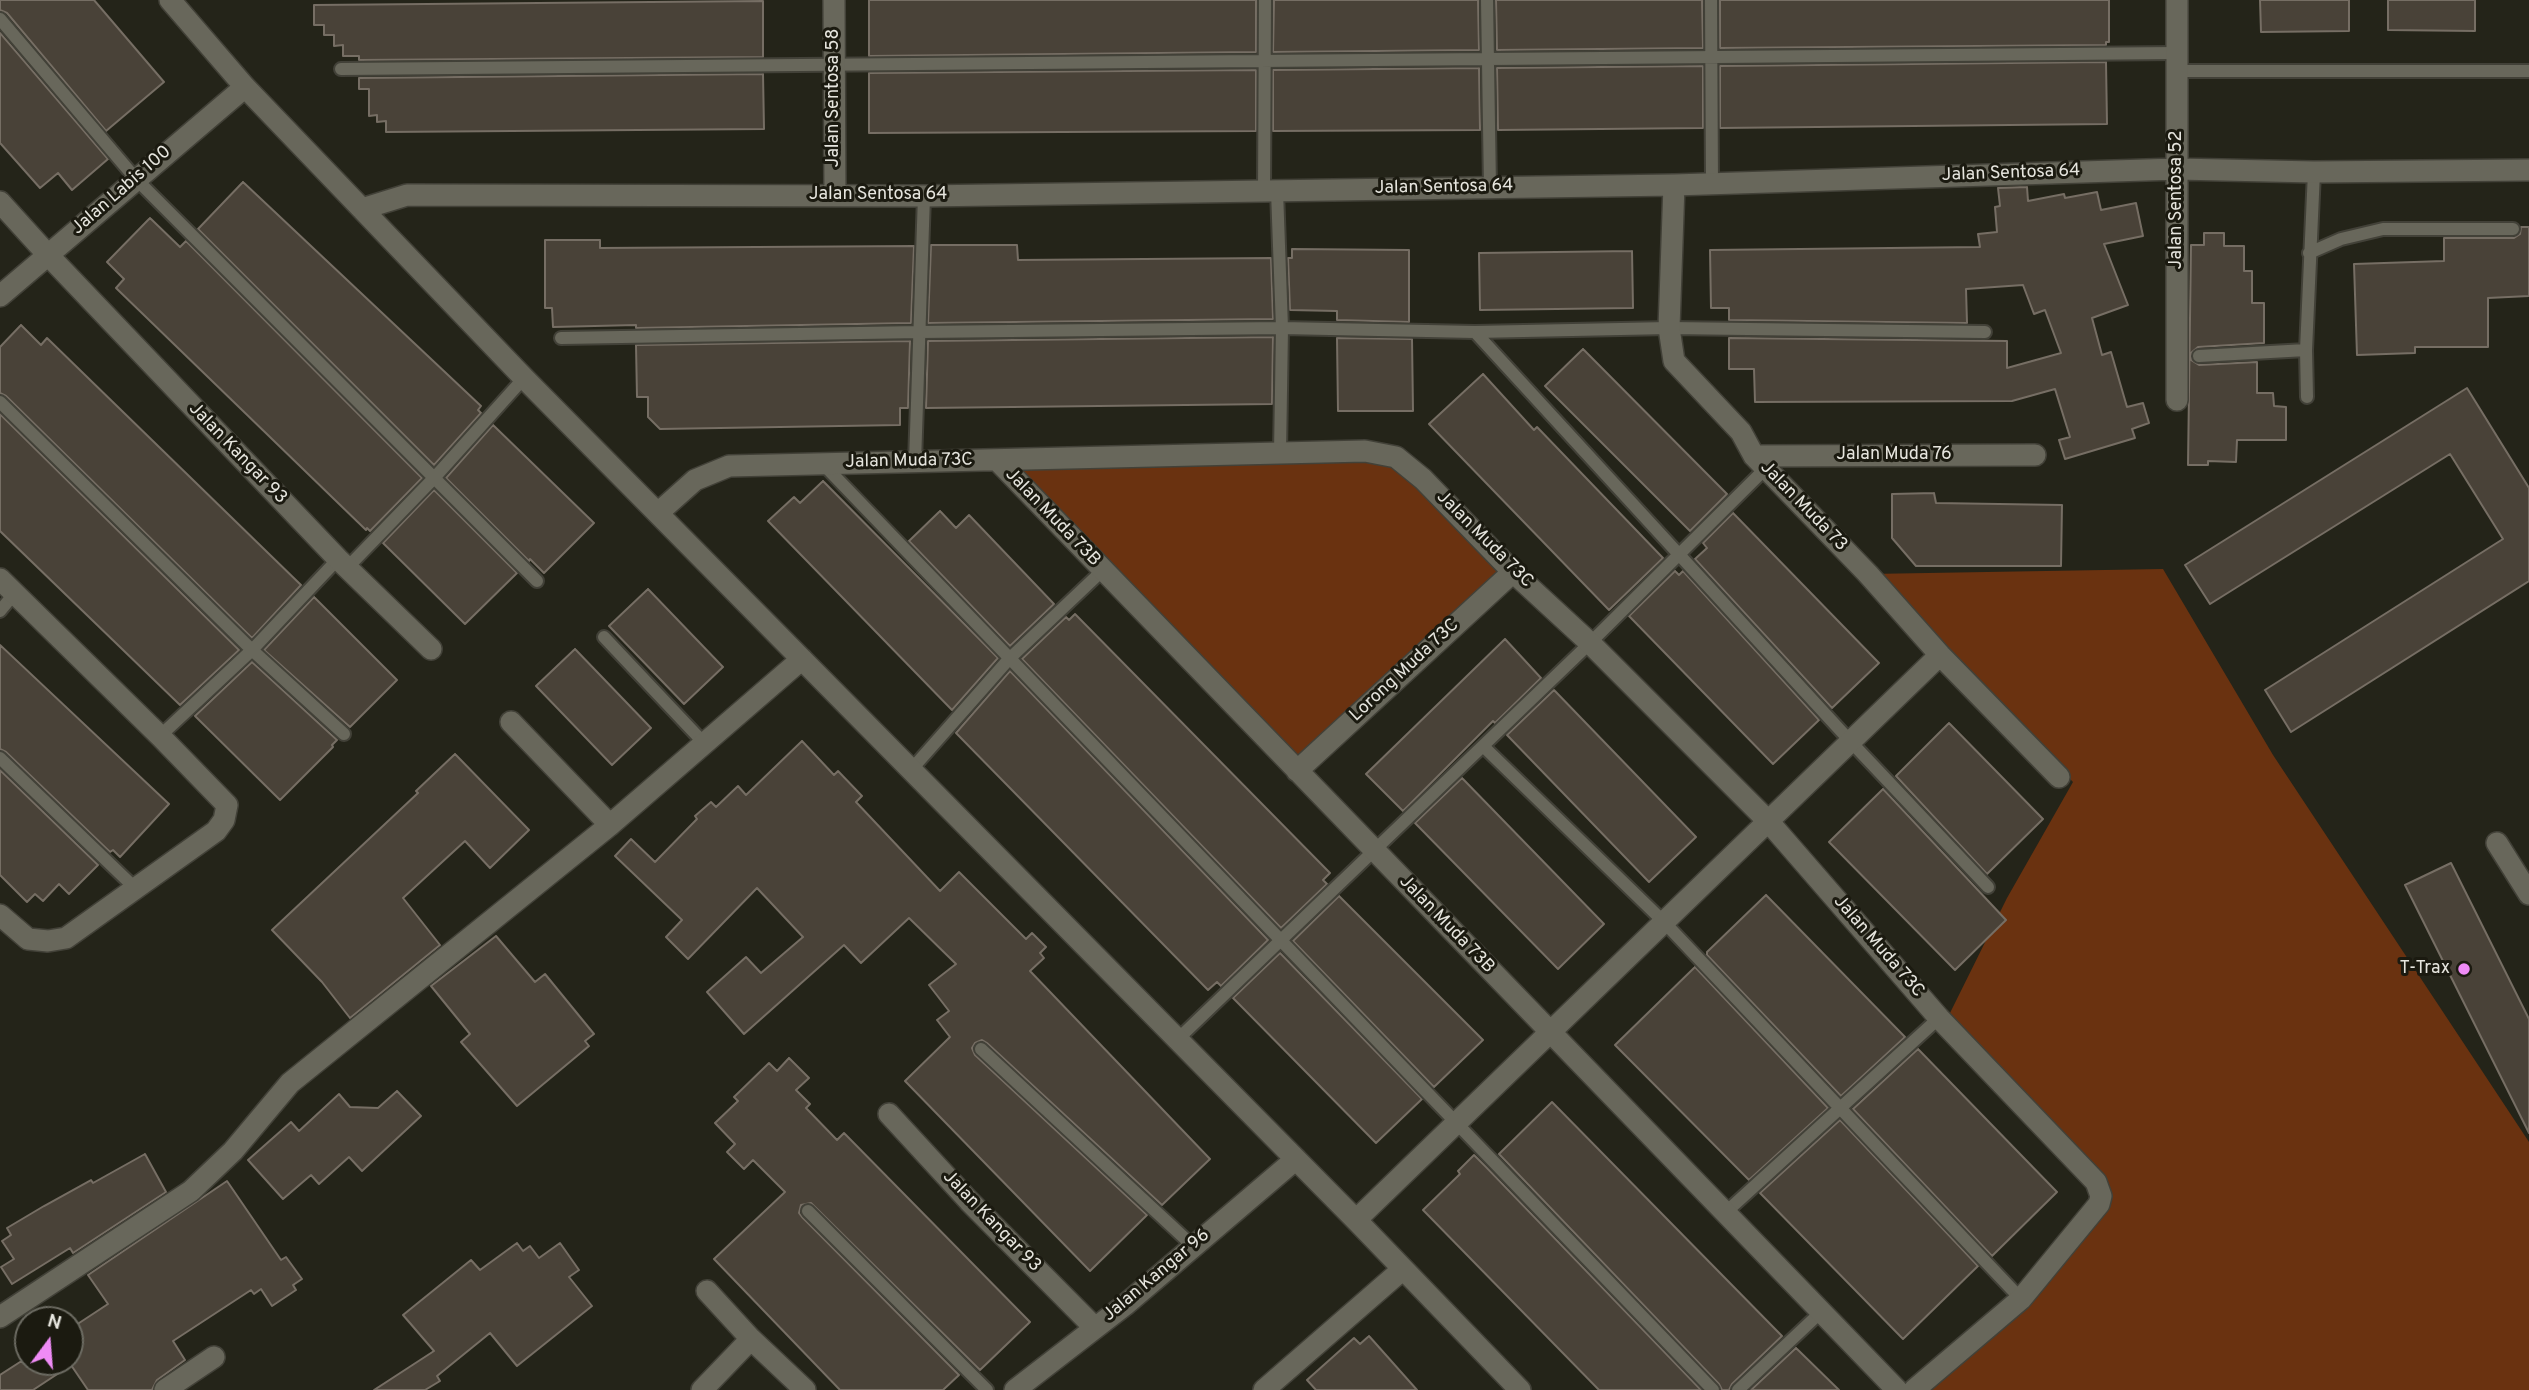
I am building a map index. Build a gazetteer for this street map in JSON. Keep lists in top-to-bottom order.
{
  "streets": {
    "street": [
      "Jalan Sentosa 58",
      "Jalan Sentosa 64",
      "Jalan Labis 100",
      "Jalan Sentosa 52",
      "Jalan Kangar 93",
      "Jalan Muda 76",
      "Jalan Muda 73C",
      "Jalan Muda 73",
      "Jalan Muda 73B",
      "Lorong Muda 73C",
      "Jalan Kangar 96"
    ]
  },
  "crossings": [
    ["Jalan Sentosa 58", "Jalan Sentosa 64"],
    ["Jalan Sentosa 64", "Jalan Sentosa 52"],
    ["Jalan Sentosa 64", "Jalan Muda 73"],
    ["Jalan Labis 100", "Jalan Kangar 93"],
    ["Jalan Kangar 93", "Jalan Kangar 96"],
    ["Jalan Muda 76", "Jalan Muda 73"],
    ["Jalan Muda 73C", "Jalan Muda 73B"],
    ["Jalan Muda 73C", "Lorong Muda 73C"],
    ["Jalan Muda 73B", "Lorong Muda 73C"]
  ],
  "places": ["T-Trax"],
  "north": "top"
}
